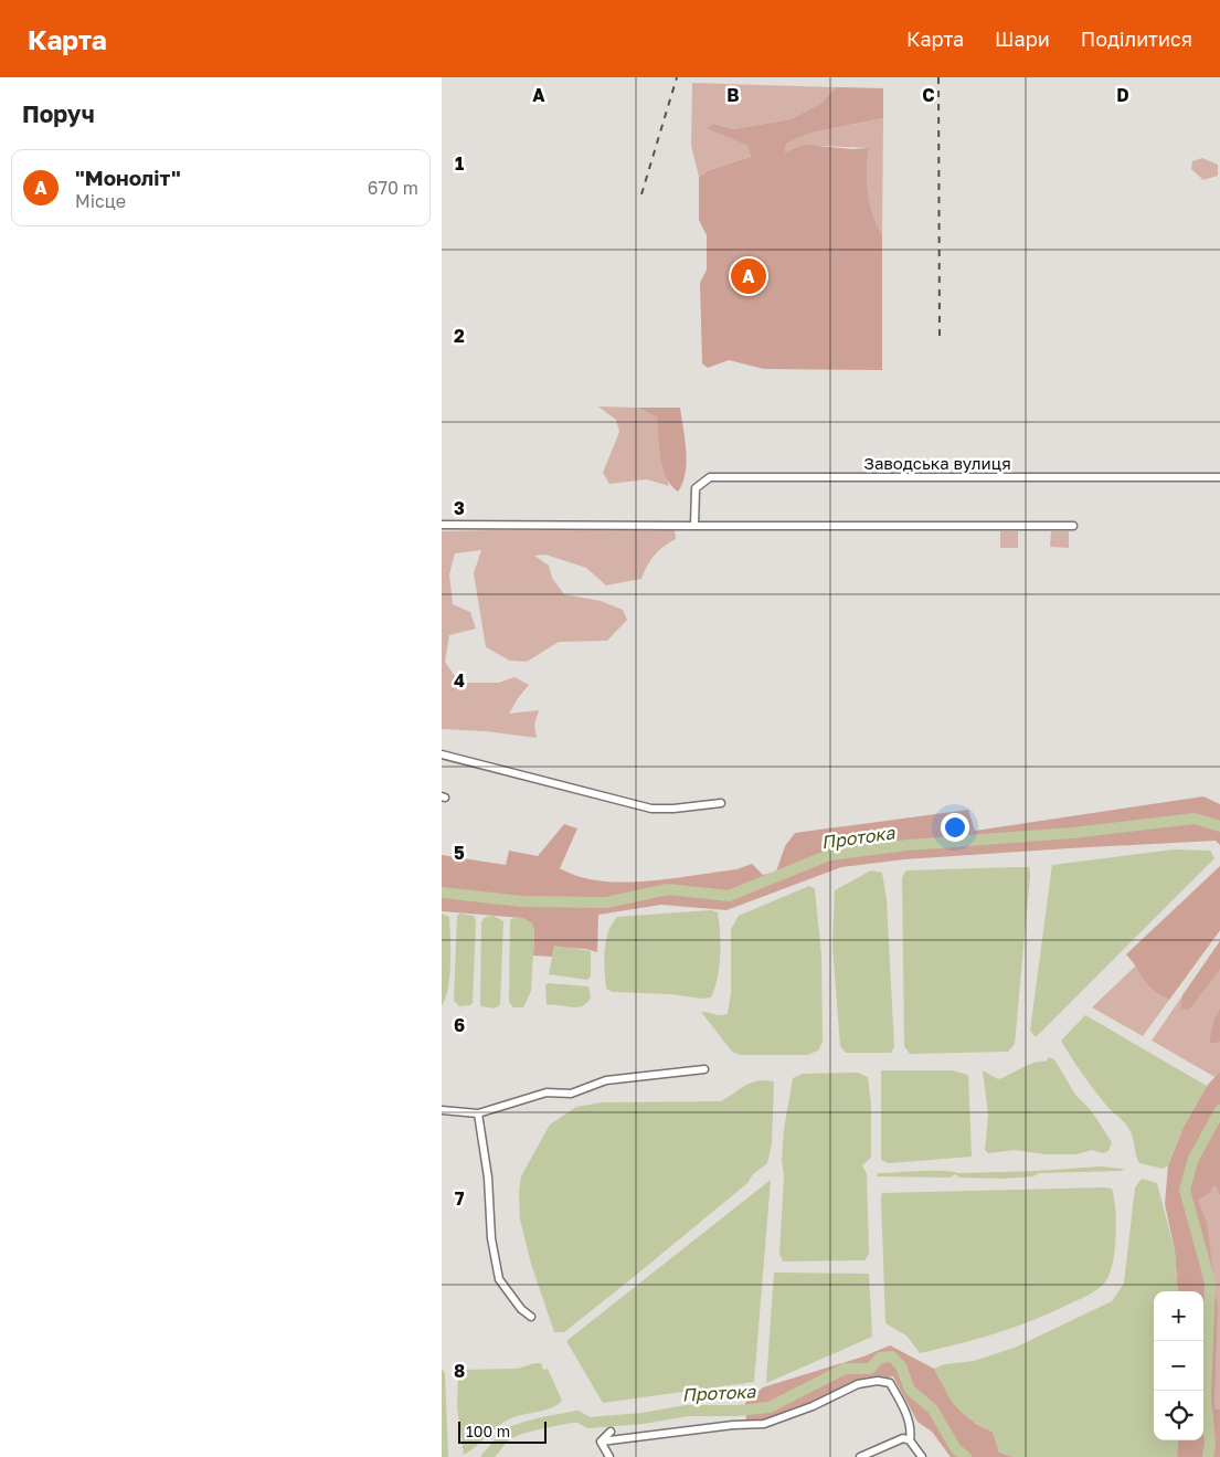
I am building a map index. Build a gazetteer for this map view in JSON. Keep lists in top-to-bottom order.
{
  "streets": {
    "street": ["Заводська вулиця"]
  },
  "water": ["Протока"],
  "scale_bar": "100 m",
  "page": {
    "header": "Карта",
    "nav": ["Карта", "Шари", "Поділитися"],
    "heading": "Поруч",
    "list": [
      {
        "mark": "A",
        "name": "\"Моноліт\"",
        "note": "Місце",
        "value": "670 m"
      }
    ],
    "pins": "A",
    "map_buttons": ["+", "−"],
    "scale": "100 m"
  },
  "grid": {
    "columns": [
      "A",
      "B",
      "C",
      "D"
    ],
    "rows": [
      "1",
      "2",
      "3",
      "4",
      "5",
      "6",
      "7",
      "8"
    ]
  }
}
